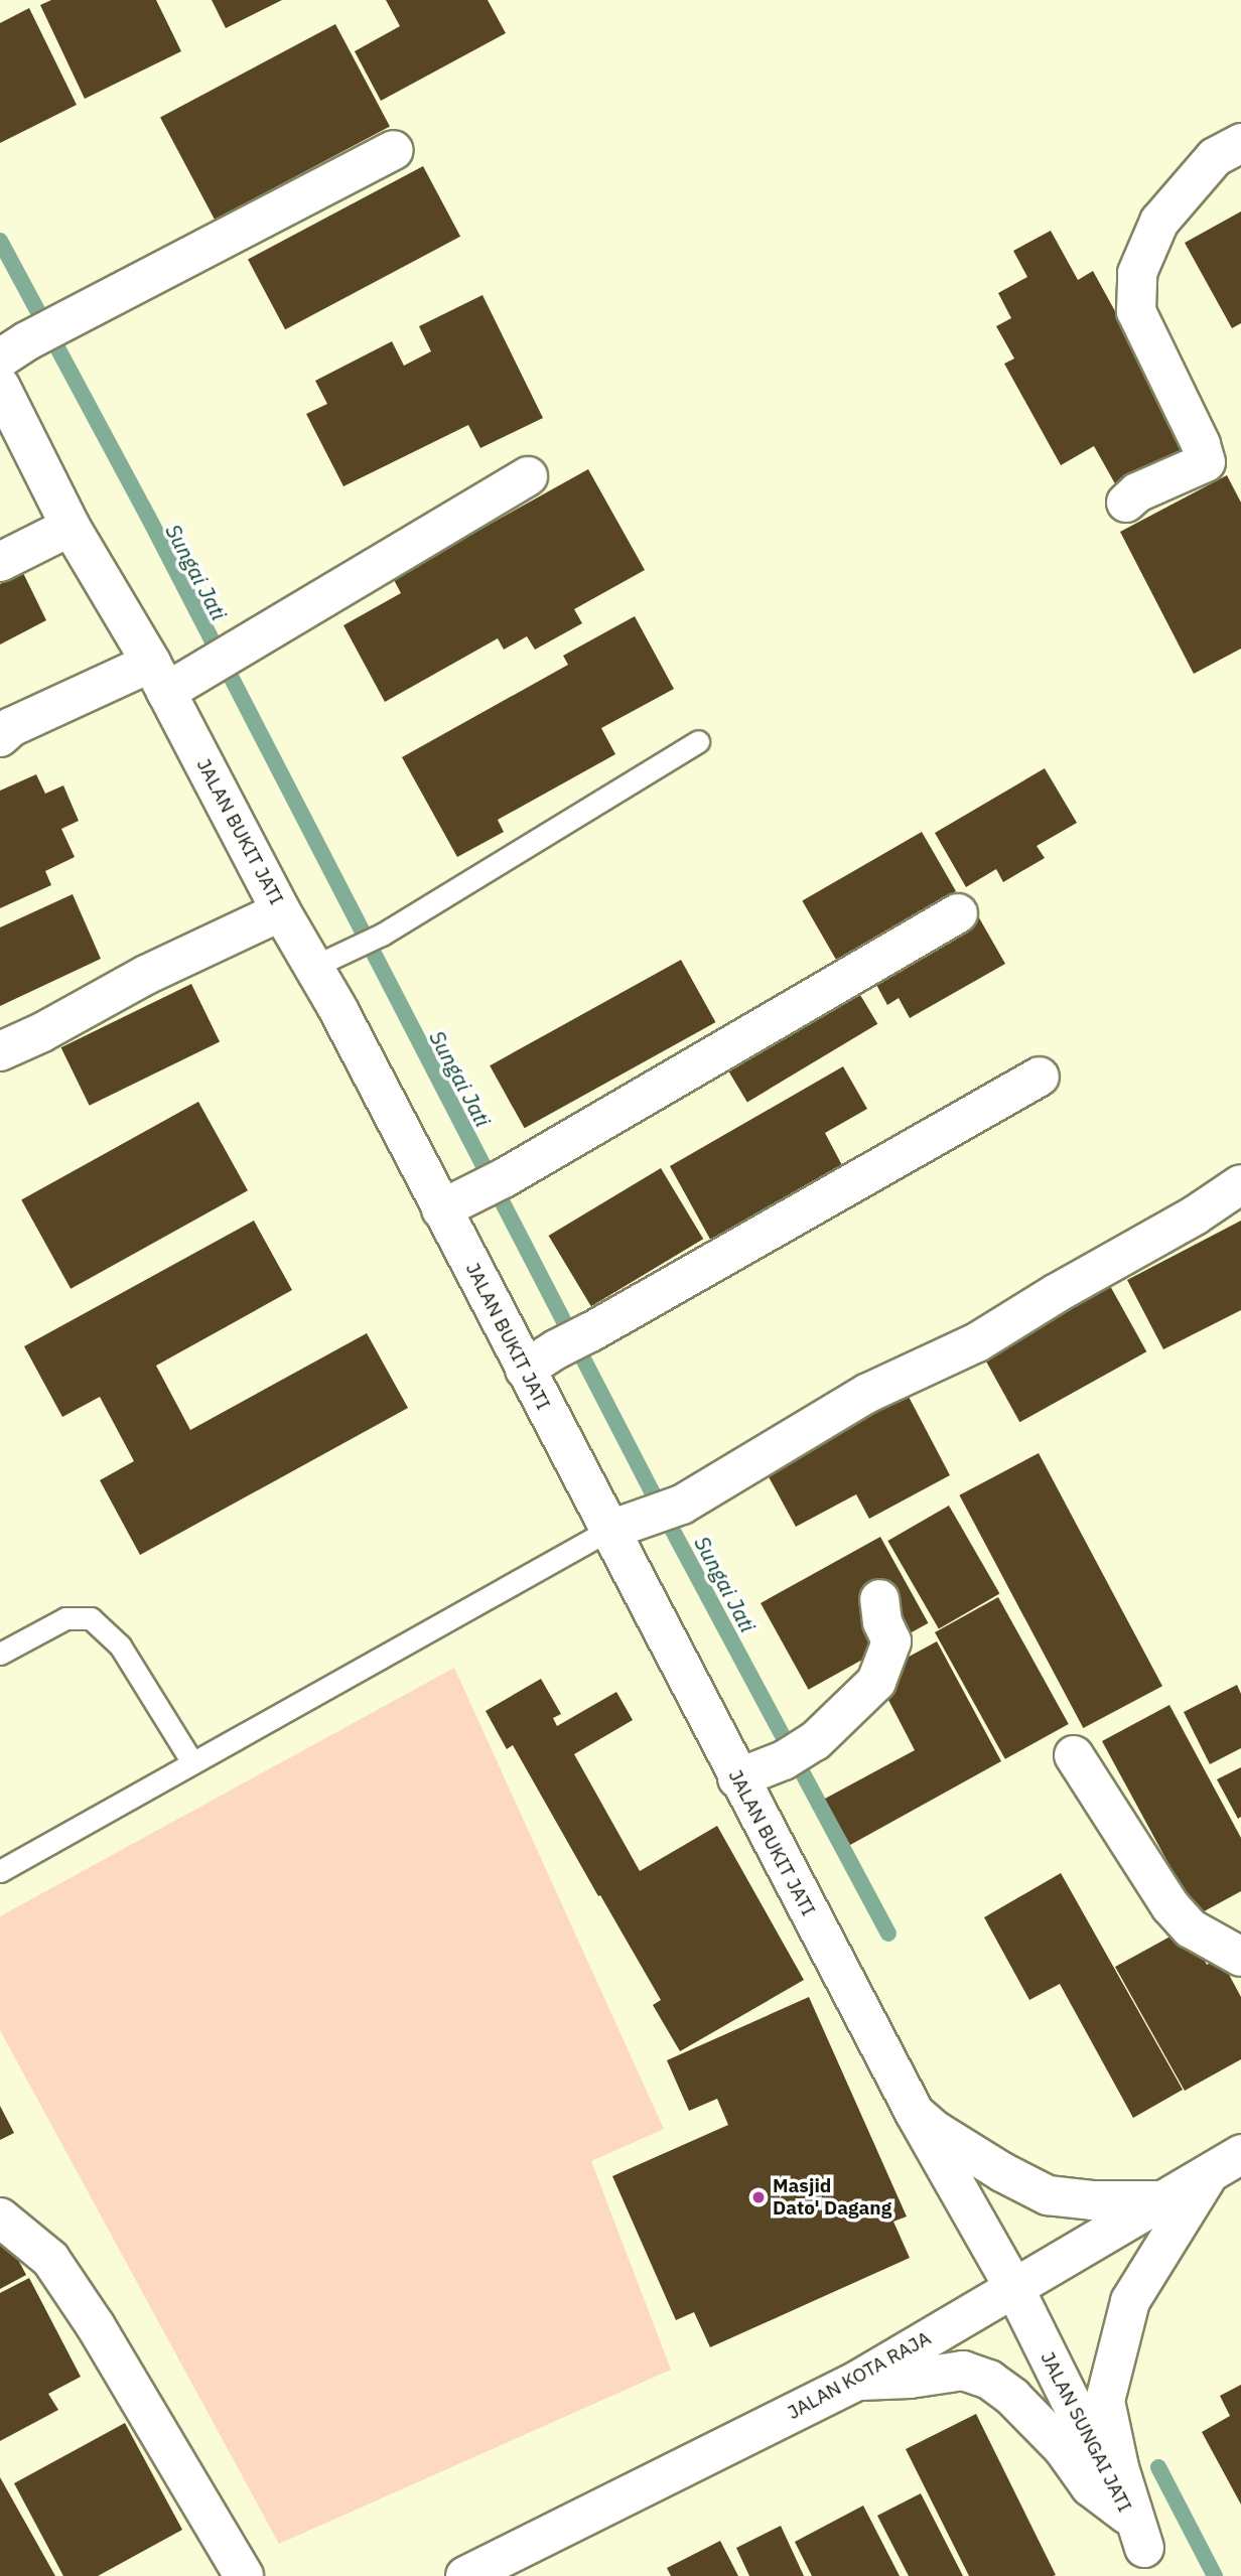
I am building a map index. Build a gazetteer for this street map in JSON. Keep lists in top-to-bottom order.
{
  "streets": {
    "street": ["JALAN BUKIT JATI", "JALAN KOTA RAJA", "JALAN SUNGAI JATI"]
  },
  "crossings": [
    ["JALAN BUKIT JATI", "JALAN KOTA RAJA"],
    ["JALAN BUKIT JATI", "JALAN SUNGAI JATI"],
    ["JALAN KOTA RAJA", "JALAN SUNGAI JATI"]
  ],
  "water": ["Sungai Jati"],
  "places": ["Masjid Dato' Dagang"]
}
